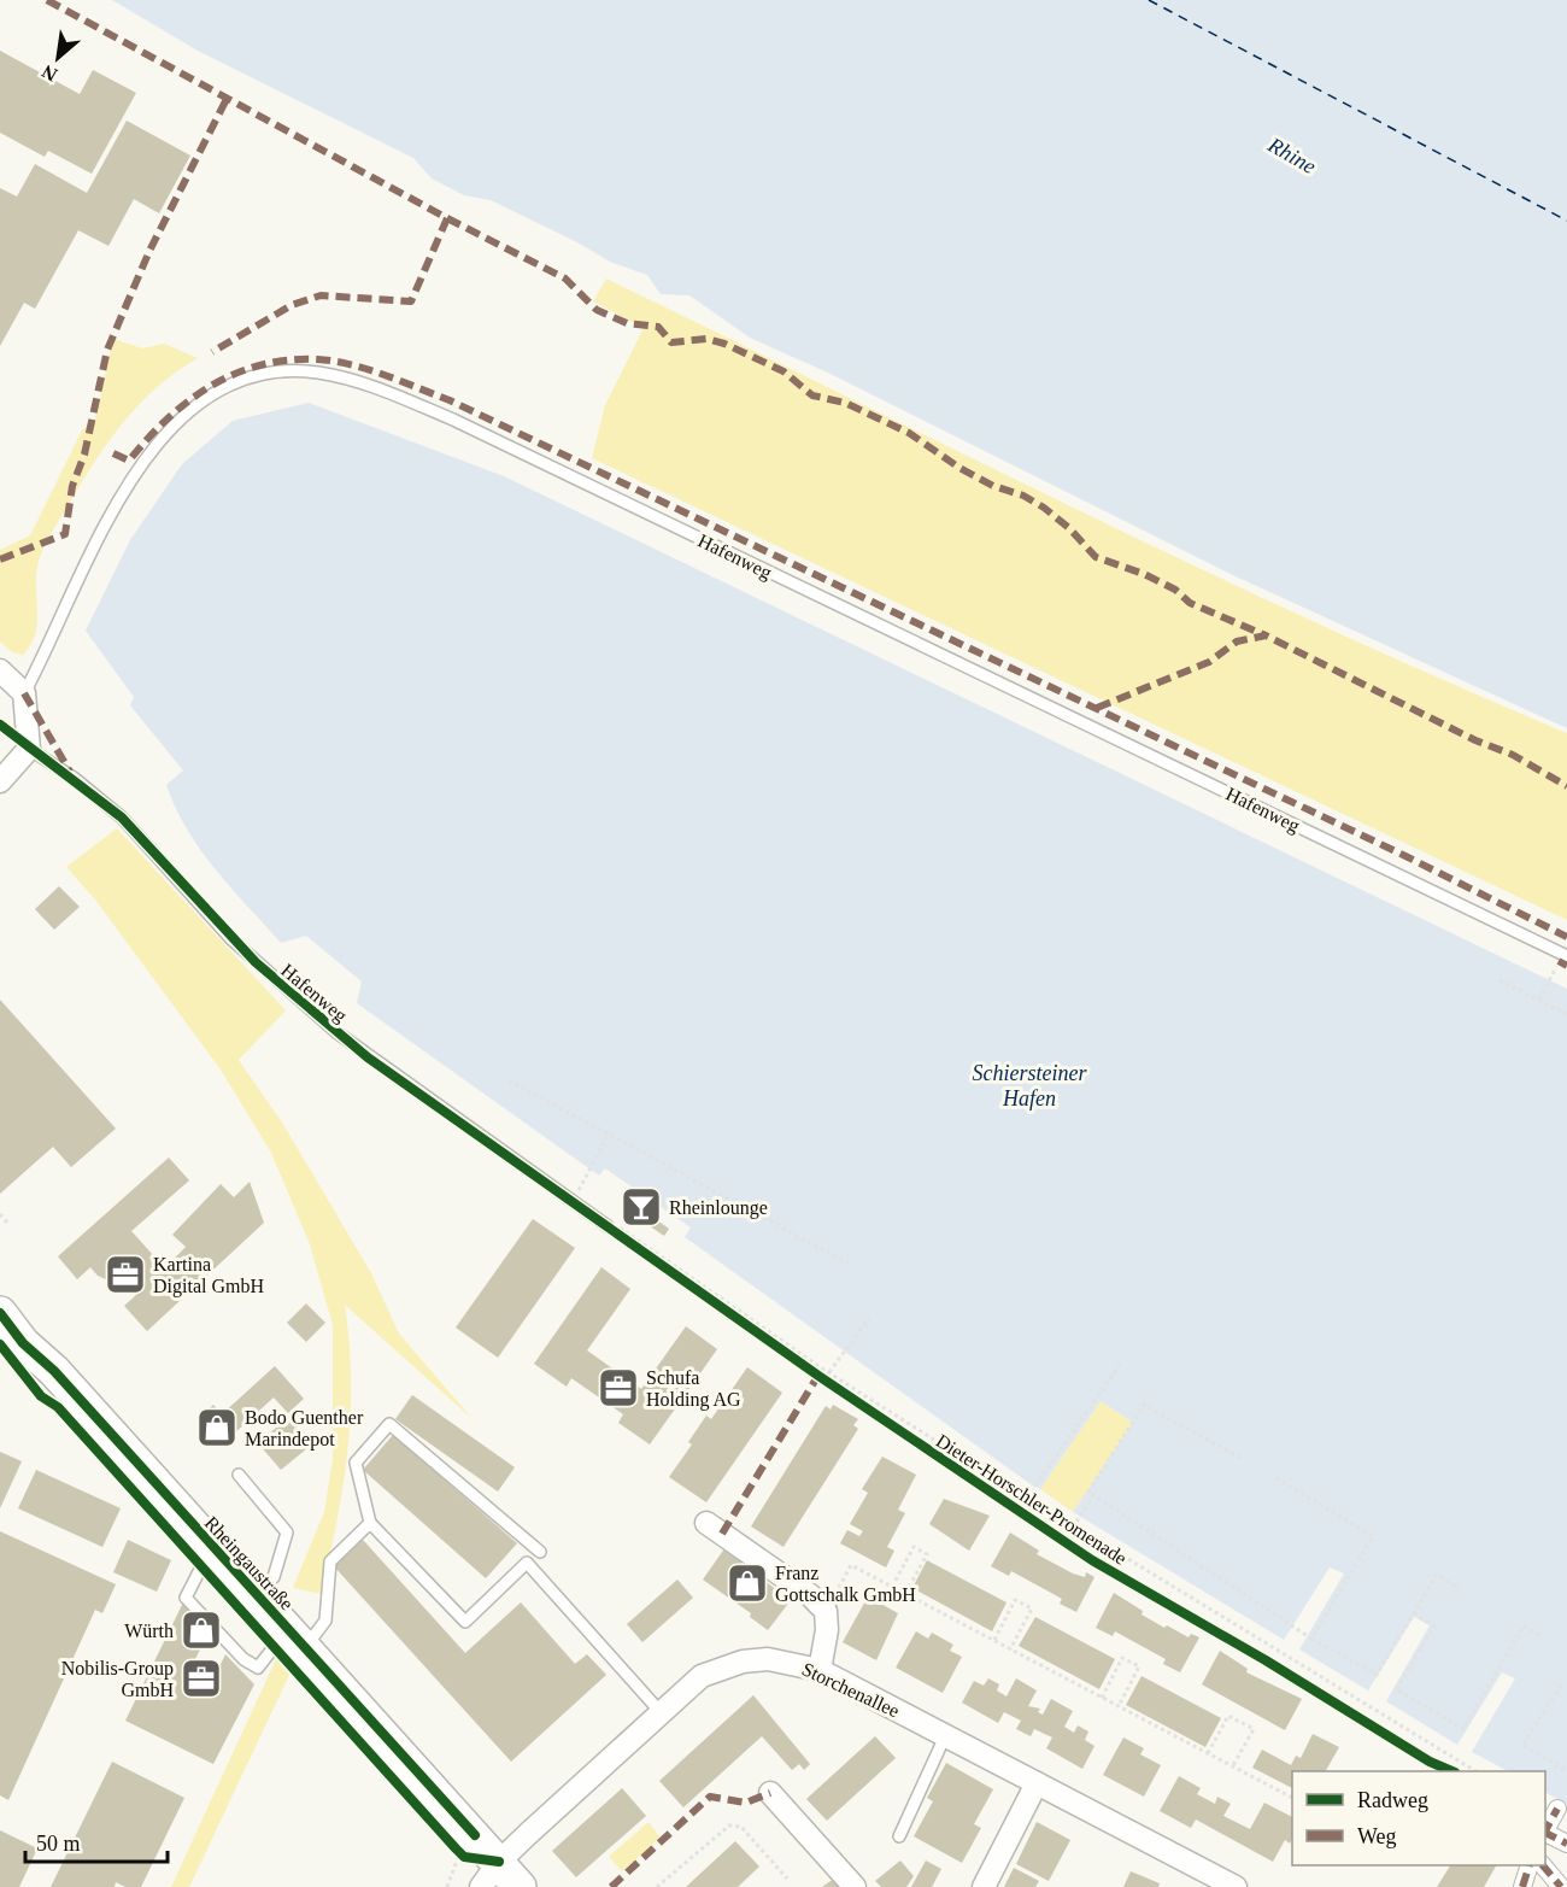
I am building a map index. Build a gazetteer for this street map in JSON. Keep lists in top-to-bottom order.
{
  "streets": {
    "main road": ["Rheingaustraße"],
    "street": ["Storchenallee"],
    "lane": ["Hafenweg"],
    "cycle path": ["Dieter-Horschler-Promenade"]
  },
  "crossings": [
    ["Hafenweg", "Dieter-Horschler-Promenade"],
    ["Rheingaustraße", "Storchenallee"]
  ],
  "water": ["Rhine", "Schiersteiner Hafen"],
  "places": {
    "bar": ["Rheinlounge"],
    "office": ["Kartina Digital GmbH", "Schufa Holding AG", "Nobilis-Group GmbH"],
    "shop": ["Bodo Guenther Marindepot", "Franz Gottschalk GmbH", "Würth"]
  },
  "legend": ["Radweg", "Weg"],
  "scale_bar": "50 m",
  "north": "bottom left"
}
